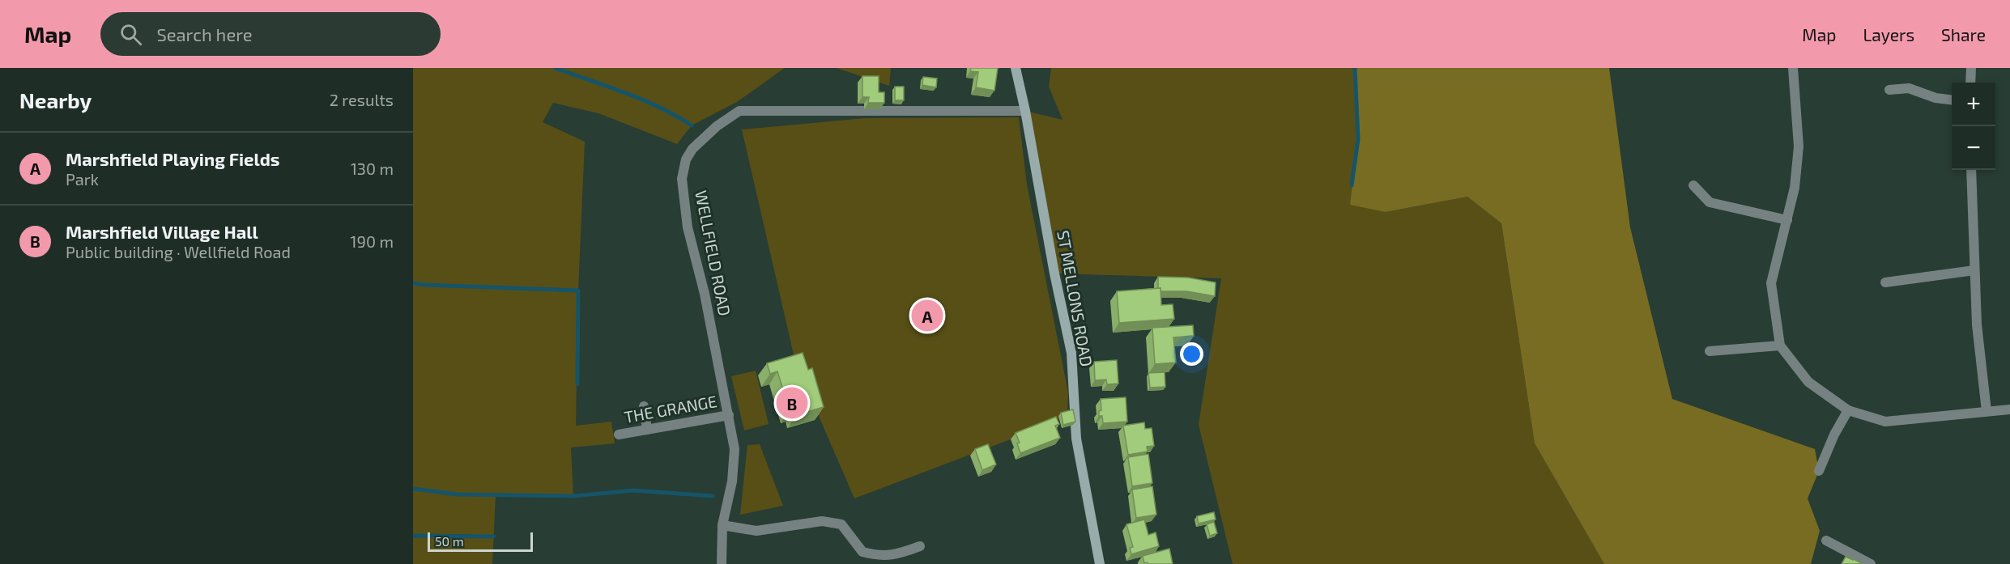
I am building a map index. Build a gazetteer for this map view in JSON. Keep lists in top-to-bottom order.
{
  "streets": {
    "street": ["WELLFIELD ROAD", "ST MELLONS ROAD", "THE GRANGE"]
  },
  "crossings": [
    ["WELLFIELD ROAD", "ST MELLONS ROAD"],
    ["WELLFIELD ROAD", "THE GRANGE"]
  ],
  "scale_bar": "50 m",
  "page": {
    "header": "Map",
    "search": "Search here",
    "nav": ["Map", "Layers", "Share"],
    "heading": ["Nearby", "2 results"],
    "map_buttons": ["+", "−"],
    "list": [
      {
        "mark": "A",
        "name": "Marshfield Playing Fields",
        "note": "Park",
        "value": "130 m"
      },
      {
        "mark": "B",
        "name": "Marshfield Village Hall",
        "note": "Public building · Wellfield Road",
        "value": "190 m"
      }
    ],
    "pins": ["A", "B"],
    "scale": "50 m"
  }
}
